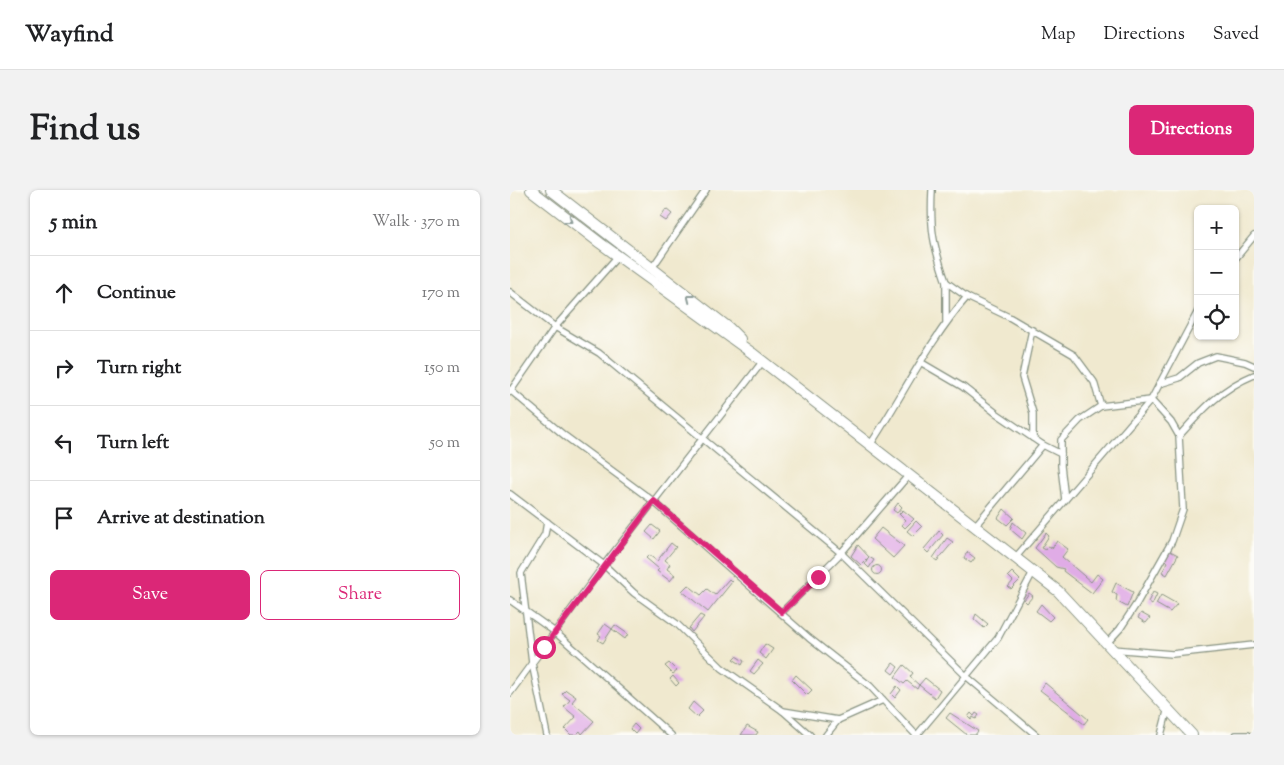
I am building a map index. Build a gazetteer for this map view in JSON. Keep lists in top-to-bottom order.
{
  "page": {
    "header": "Wayfind",
    "nav": ["Map", "Directions", "Saved"],
    "title": "Find us",
    "buttons": [
      "Directions",
      ["Save", "Share"]
    ],
    "heading": ["5 min", "Walk · 370 m"],
    "map_buttons": ["+", "−"],
    "list": [
      ["Continue", "170 m"],
      ["Turn right", "150 m"],
      ["Turn left", "50 m"],
      "Arrive at destination"
    ]
  }
}
